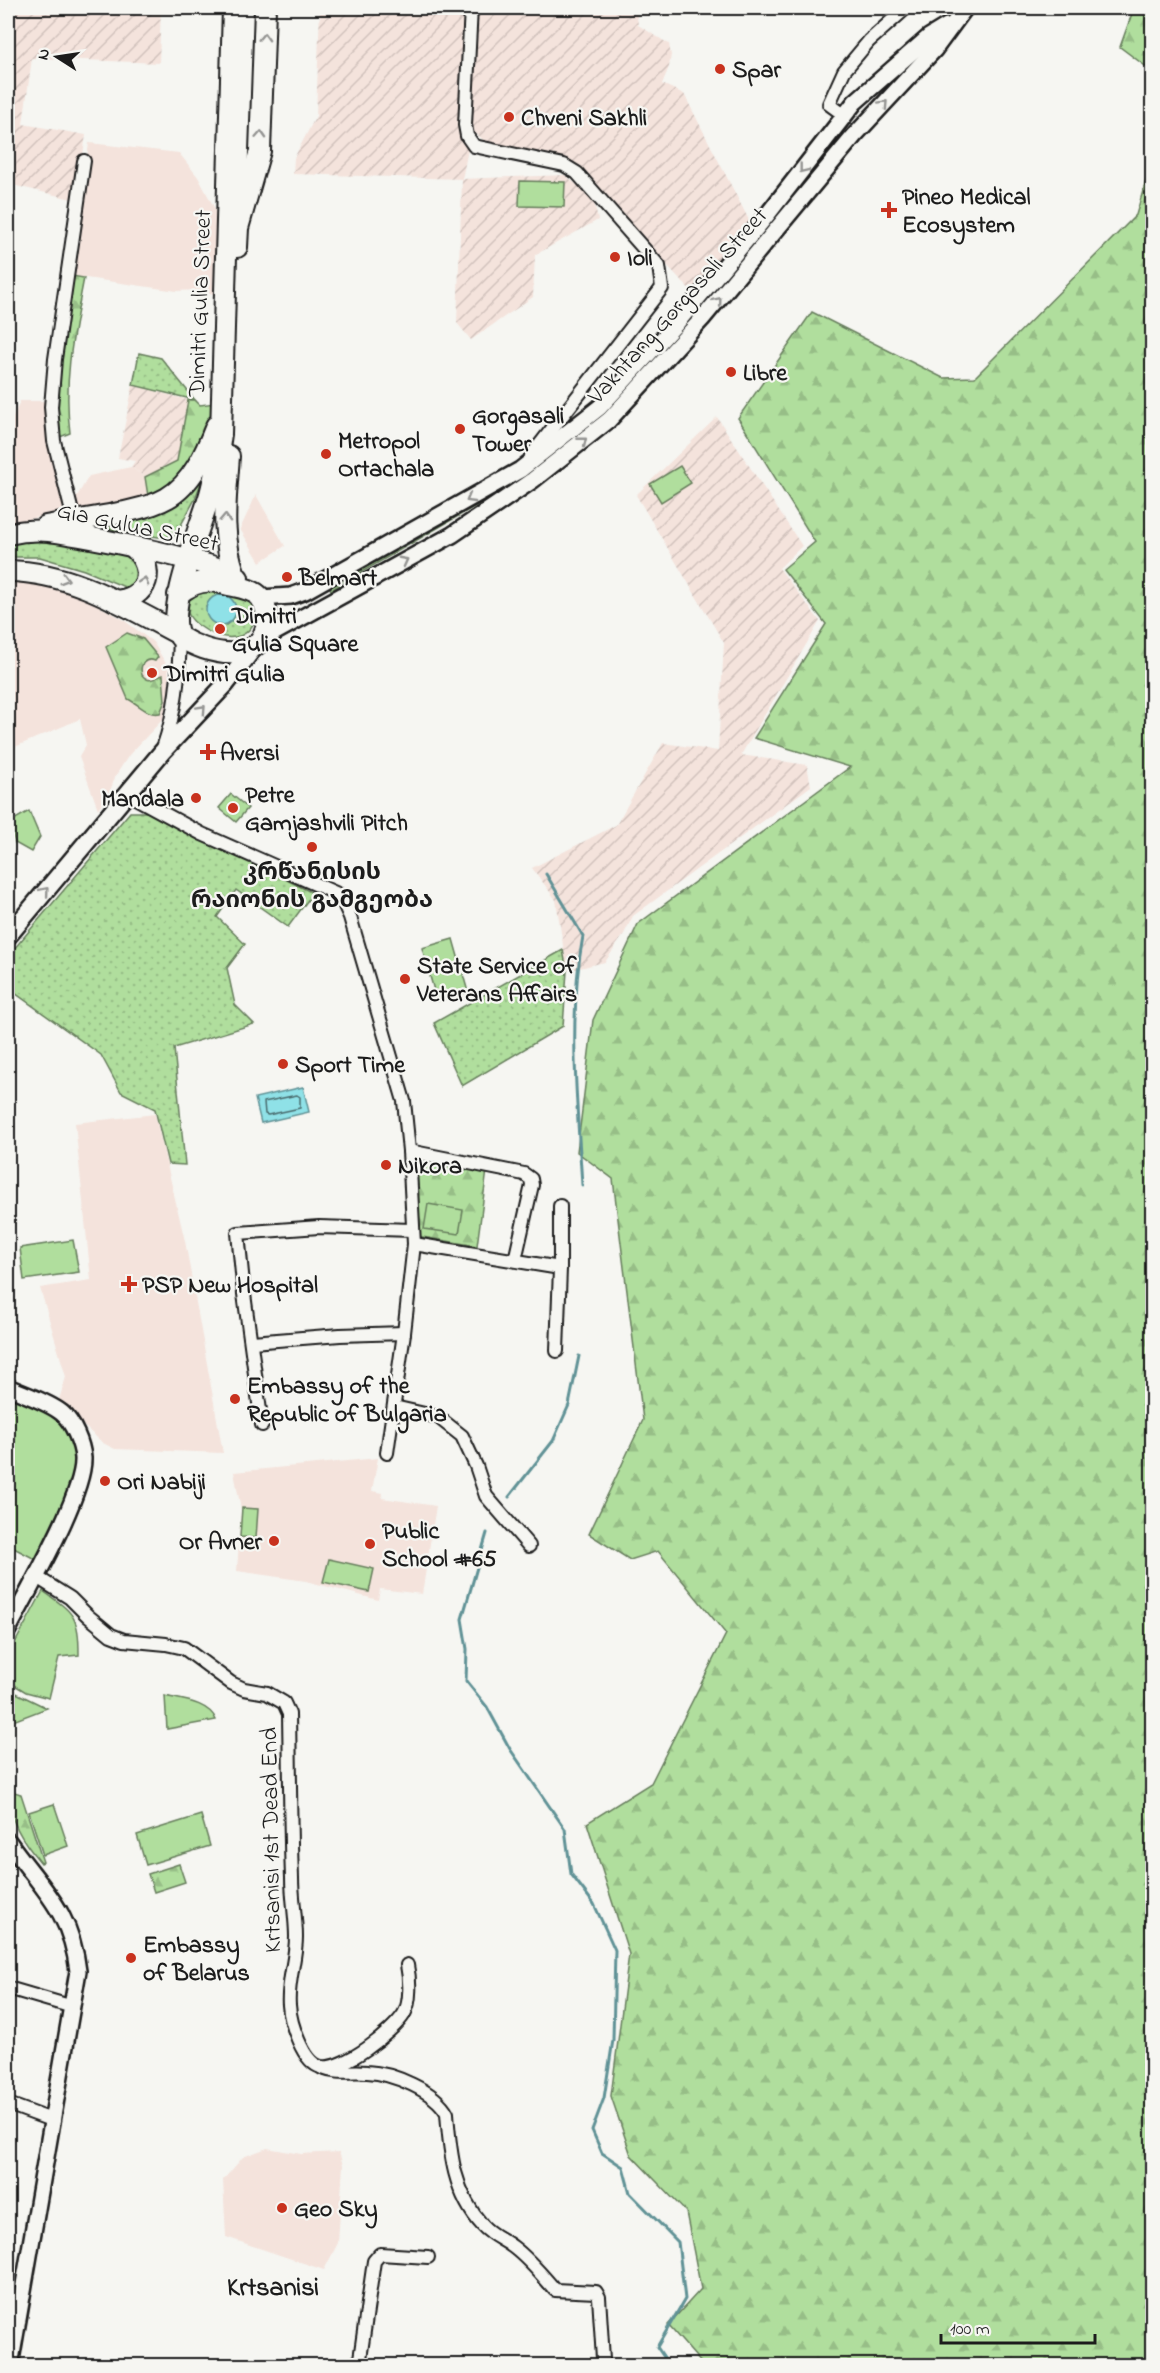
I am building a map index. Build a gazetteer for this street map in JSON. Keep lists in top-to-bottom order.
{
  "streets": {
    "highway": ["Dimitri Gulia Street", "Gia Gulua Street"],
    "main road": ["Vakhtang Gorgasali Street"],
    "street": ["Krtsanisi 1st Dead End"]
  },
  "crossings": [
    ["Dimitri Gulia Street", "Vakhtang Gorgasali Street"],
    ["Dimitri Gulia Street", "Gia Gulua Street"],
    ["Vakhtang Gorgasali Street", "Gia Gulua Street"]
  ],
  "districts": ["Krtsanisi"],
  "places": {
    "other": [
      "Spar",
      "Chveni Sakhli",
      "Ioli",
      "Libre",
      "Gorgasali Tower",
      "Metropol Ortachala",
      "Belmart",
      "Dimitri Gulia Square",
      "Dimitri Gulia",
      "Mandala",
      "Petre Gamjashvili Pitch",
      "კრწანისის რაიონის გამგეობა",
      "State Service of Veterans Affairs",
      "Sport Time",
      "Nikora",
      "Embassy of the Republic of Bulgaria",
      "Ori Nabiji",
      "Or Avner",
      "Public School #65",
      "Embassy of Belarus",
      "Geo Sky"
    ],
    "health": ["Pineo Medical Ecosystem", "Aversi", "PSP New Hospital"]
  },
  "scale_bar": "100 m",
  "north": "left"
}
